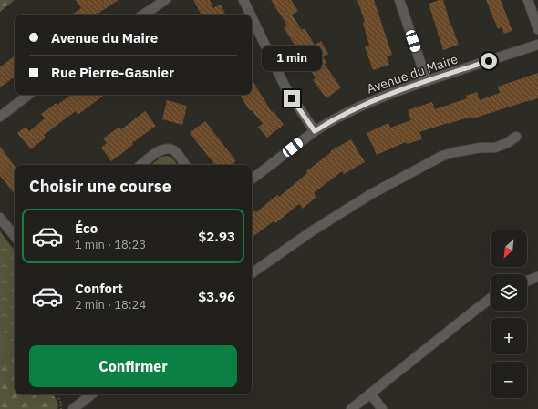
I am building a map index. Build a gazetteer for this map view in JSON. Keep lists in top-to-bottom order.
{
  "streets": {
    "street": ["Avenue du Maire"]
  },
  "north": "bottom left",
  "page": {
    "banner": ["Avenue du Maire", "Rue Pierre-Gasnier"],
    "bubble": "1 min",
    "heading": "Choisir une course",
    "list": [
      {
        "name": "Éco",
        "note": "1 min · 18:23",
        "value": "$2.93"
      },
      {
        "name": "Confort",
        "note": "2 min · 18:24",
        "value": "$3.96"
      }
    ],
    "map_buttons": ["+", "−"],
    "buttons": "Confirmer"
  }
}
